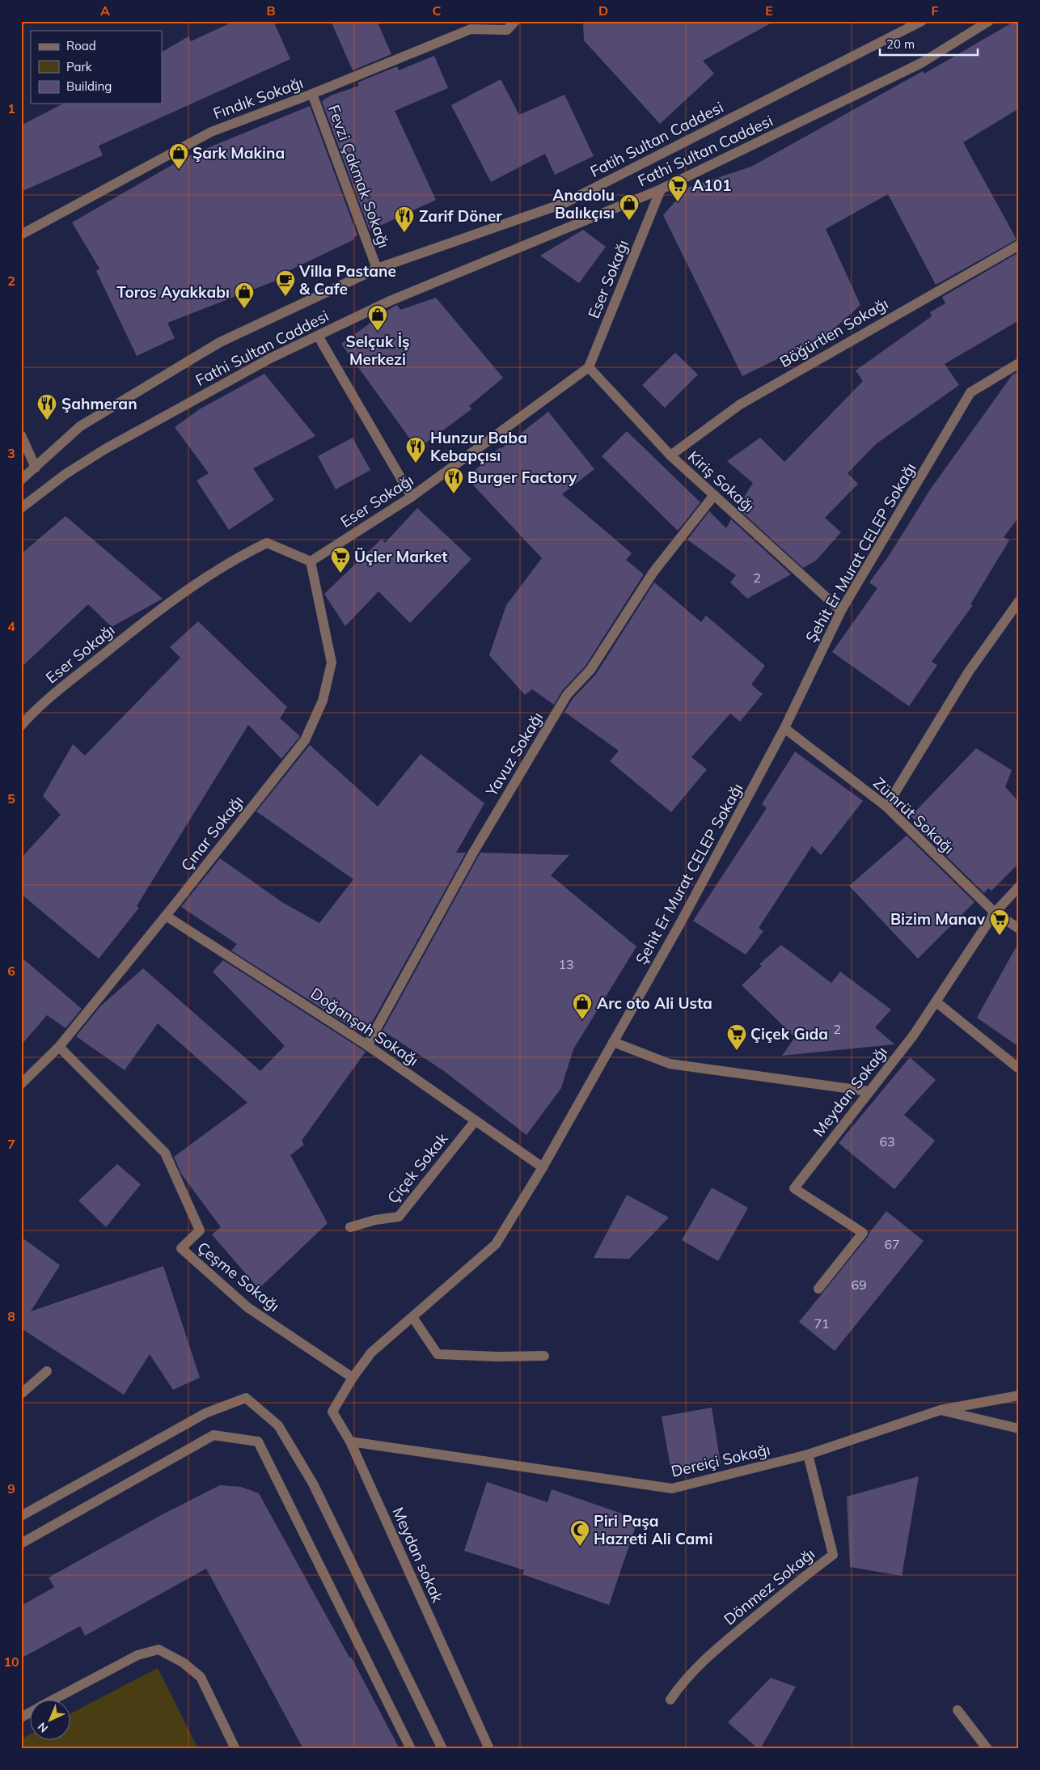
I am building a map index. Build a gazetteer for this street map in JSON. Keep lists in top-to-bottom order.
{
  "streets": {
    "street": [
      "Fındık Sokağı",
      "Fatih Sultan Caddesi",
      "Fathi Sultan Caddesi",
      "Fevzi Çakmak Sokağı",
      "Eser Sokağı",
      "Böğürtlen Sokağı",
      "Kiriş Sokağı",
      "Şehit Er Murat CELEP Sokağı",
      "Yavuz Sokağı",
      "Zümrüt Sokağı",
      "Çınar Sokağı",
      "Doğanşah Sokağı",
      "Meydan Sokağı",
      "Çiçek Sokak",
      "Çeşme Sokağı",
      "Dereiçi Sokağı",
      "Meydan sokak",
      "Dönmez Sokağı"
    ]
  },
  "crossings": [
    ["Fındık Sokağı", "Fevzi Çakmak Sokağı"],
    ["Fatih Sultan Caddesi", "Fevzi Çakmak Sokağı"],
    ["Fathi Sultan Caddesi", "Eser Sokağı"],
    ["Eser Sokağı", "Kiriş Sokağı"],
    ["Eser Sokağı", "Çınar Sokağı"],
    ["Böğürtlen Sokağı", "Kiriş Sokağı"],
    ["Kiriş Sokağı", "Şehit Er Murat CELEP Sokağı"],
    ["Kiriş Sokağı", "Yavuz Sokağı"],
    ["Şehit Er Murat CELEP Sokağı", "Zümrüt Sokağı"],
    ["Şehit Er Murat CELEP Sokağı", "Doğanşah Sokağı"],
    ["Şehit Er Murat CELEP Sokağı", "Çeşme Sokağı"],
    ["Şehit Er Murat CELEP Sokağı", "Meydan sokak"],
    ["Yavuz Sokağı", "Doğanşah Sokağı"],
    ["Zümrüt Sokağı", "Meydan Sokağı"],
    ["Çınar Sokağı", "Doğanşah Sokağı"],
    ["Çınar Sokağı", "Çeşme Sokağı"],
    ["Doğanşah Sokağı", "Çiçek Sokak"],
    ["Çeşme Sokağı", "Meydan sokak"],
    ["Dereiçi Sokağı", "Meydan sokak"],
    ["Dereiçi Sokağı", "Dönmez Sokağı"]
  ],
  "places": {
    "shop": [
      "Şark Makina",
      "Anadolu Balıkçısı",
      "Toros Ayakkabı",
      "Selçuk İş Merkezi",
      "Arc oto Ali Usta"
    ],
    "supermarket": [
      "A101",
      "Üçler Market",
      "Bizim Manav",
      "Çiçek Gıda"
    ],
    "restaurant": [
      "Zarif Döner",
      "Şahmeran",
      "Hunzur Baba Kebapçısı",
      "Burger Factory"
    ],
    "cafe": ["Villa Pastane & Cafe"],
    "mosque": ["Piri Paşa Hazreti Ali Cami"]
  },
  "house_numbers": [
    "2",
    "13",
    "2",
    "63",
    "67",
    "69",
    "71"
  ],
  "legend": ["Road", "Park", "Building"],
  "scale_bar": "20 m",
  "north": "bottom left",
  "grid": {
    "columns": [
      "A",
      "B",
      "C",
      "D",
      "E",
      "F"
    ],
    "rows": [
      "1",
      "2",
      "3",
      "4",
      "5",
      "6",
      "7",
      "8",
      "9",
      "10"
    ]
  }
}
